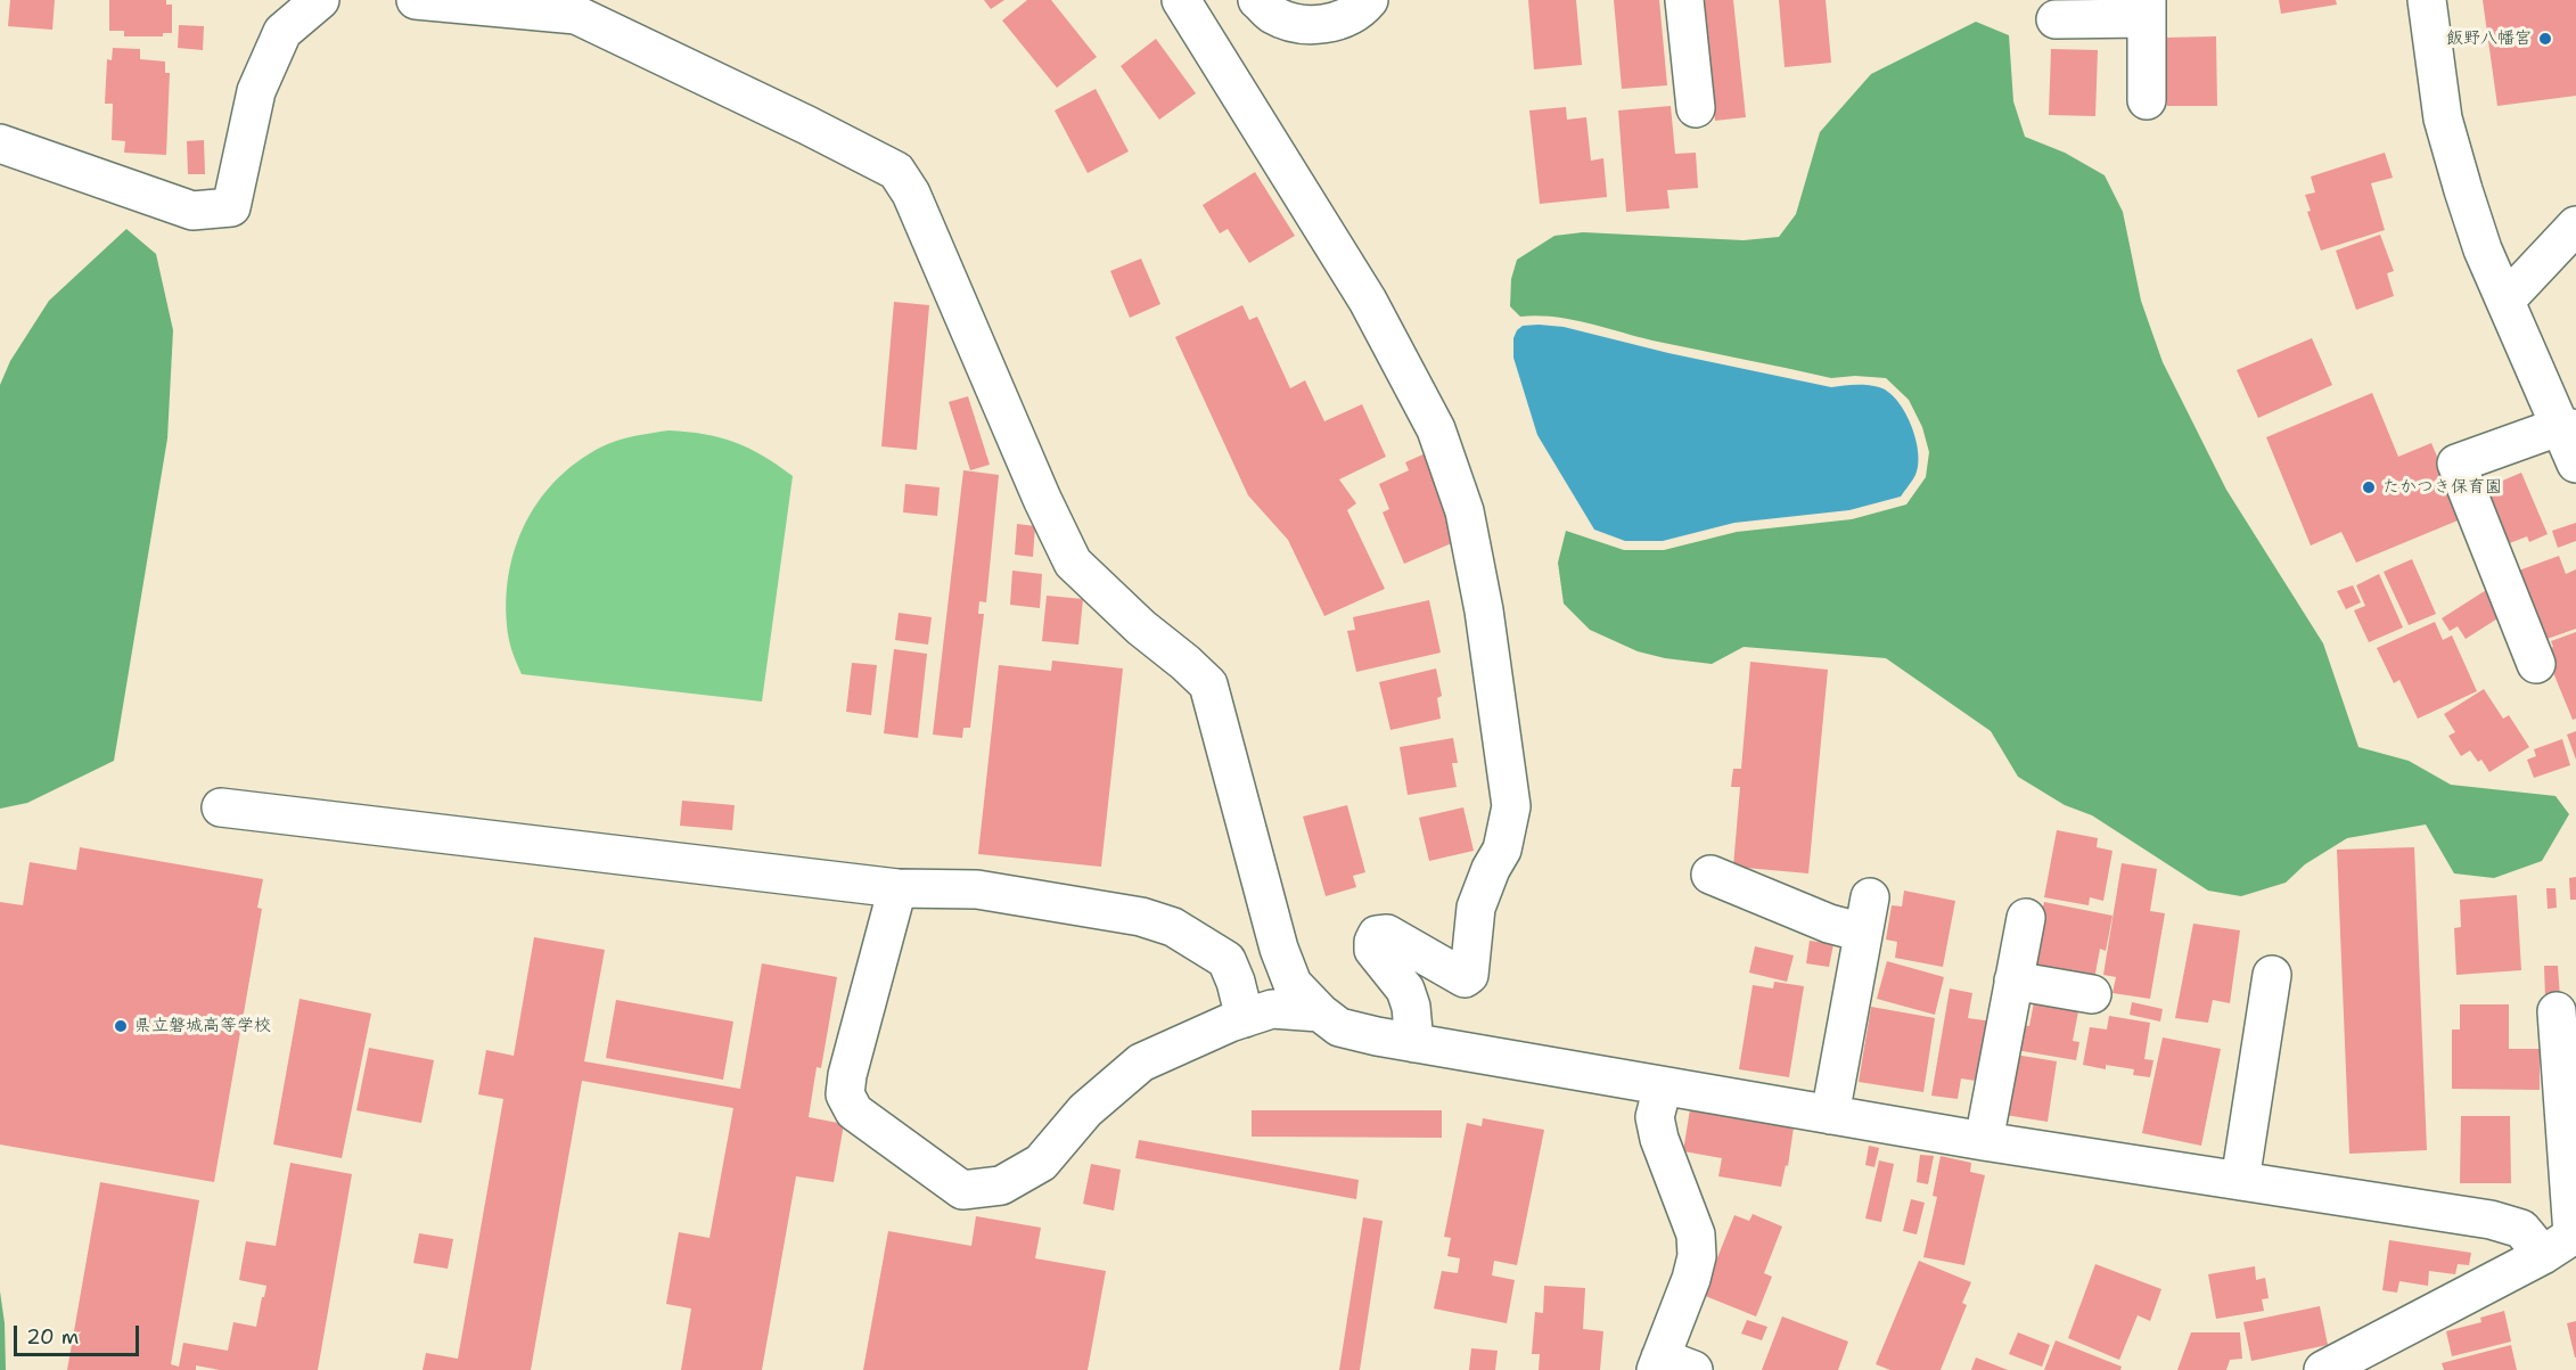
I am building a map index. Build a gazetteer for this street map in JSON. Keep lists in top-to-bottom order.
{
  "places": ["飯野八幡宮", "たかつき保育園", "県立磐城高等学校"],
  "scale_bar": "20 m"
}
